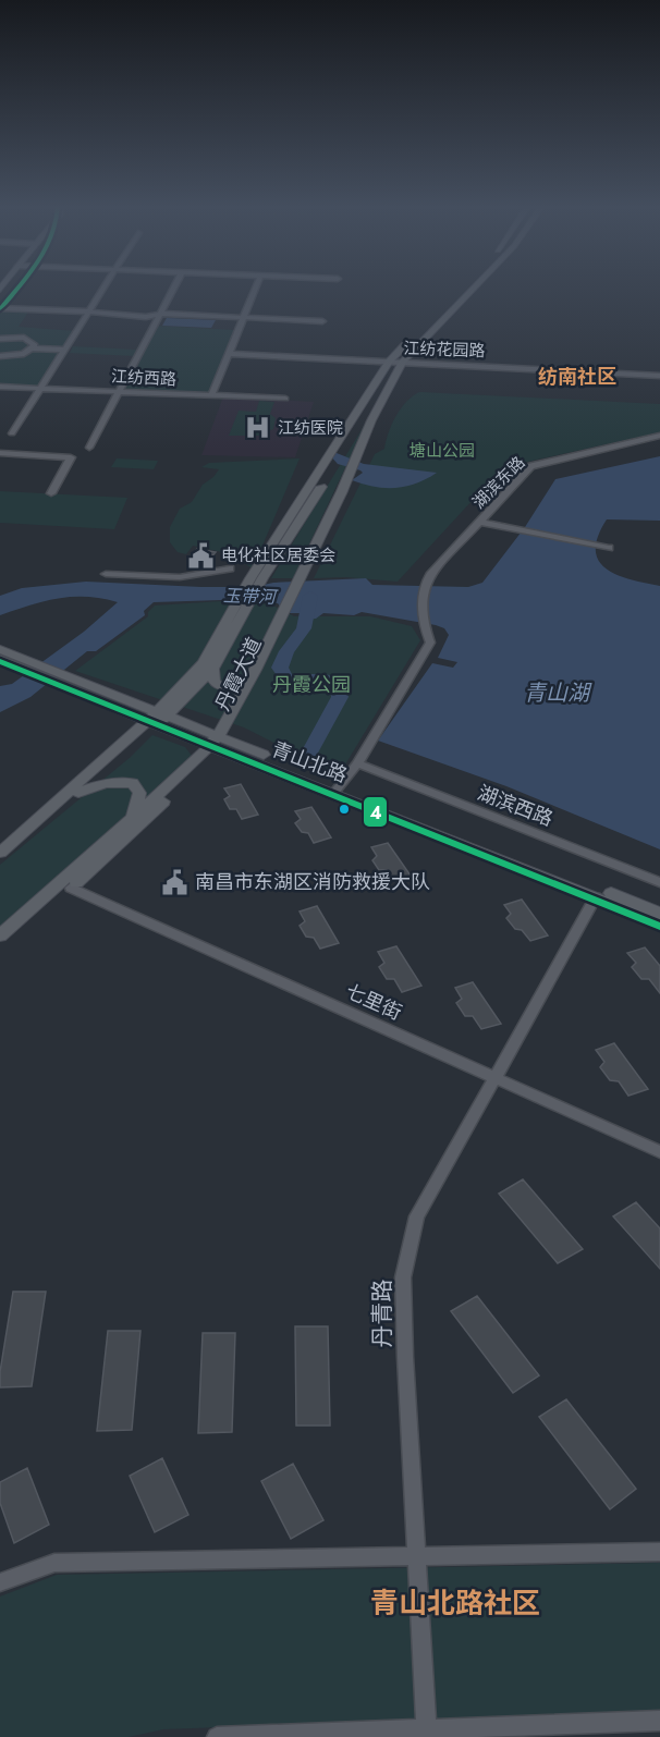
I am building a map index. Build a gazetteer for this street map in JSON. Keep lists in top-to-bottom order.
{
  "streets": {
    "main road": ["丹霞大道", "青山北路"],
    "street": [
      "江纺花园路",
      "江纺西路",
      "湖滨东路",
      "湖滨西路",
      "七里街",
      "丹青路"
    ]
  },
  "crossings": [
    ["江纺花园路", "丹霞大道"],
    ["湖滨东路", "湖滨西路"],
    ["丹霞大道", "青山北路"],
    ["丹霞大道", "七里街"],
    ["青山北路", "丹青路"],
    ["七里街", "丹青路"]
  ],
  "districts": ["纺南社区", "青山北路社区"],
  "water": ["玉带河", "青山湖"],
  "parks": ["塘山公园", "丹霞公园"],
  "places": {
    "hospital": ["江纺医院"],
    "public building": ["电化社区居委会", "南昌市东湖区消防救援大队"]
  },
  "lines": ["transit line 4"]
}
